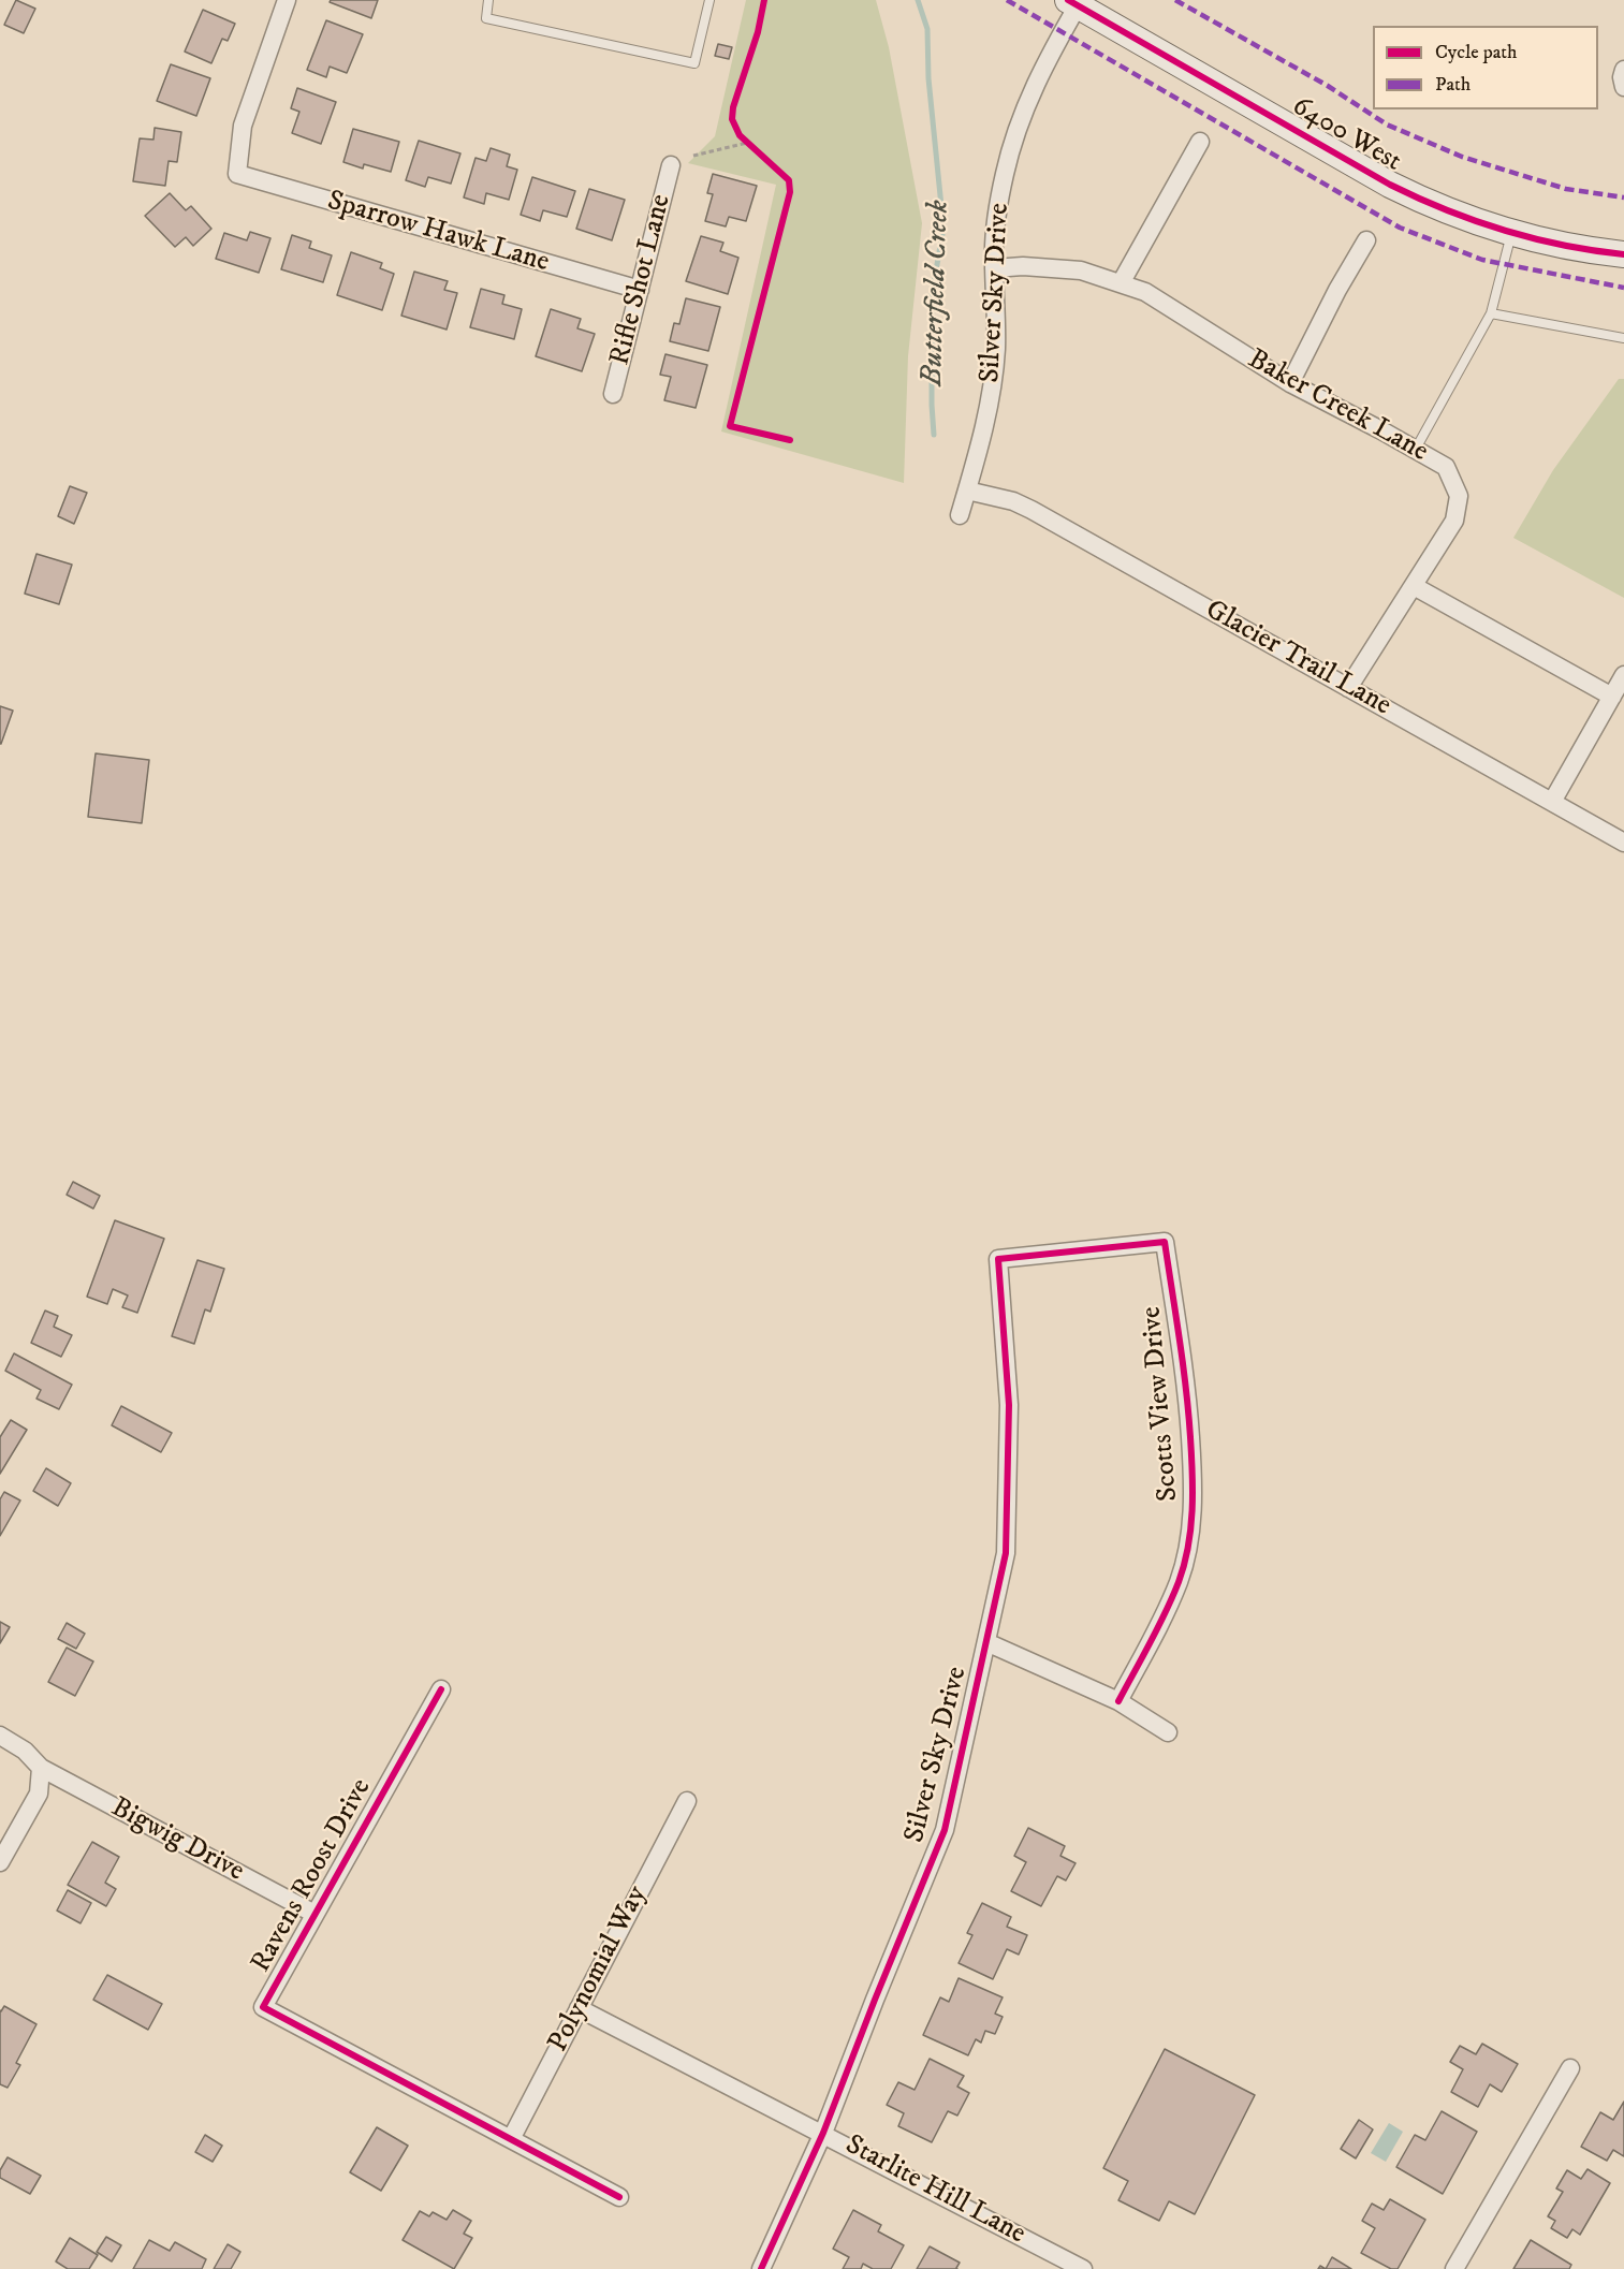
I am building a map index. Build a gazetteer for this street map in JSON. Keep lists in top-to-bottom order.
{
  "streets": {
    "street": [
      "6400 West",
      "Sparrow Hawk Lane",
      "Rifle Shot Lane",
      "Silver Sky Drive",
      "Baker Creek Lane",
      "Glacier Trail Lane",
      "Scotts View Drive",
      "Bigwig Drive",
      "Ravens Roost Drive",
      "Polynomial Way",
      "Starlite Hill Lane"
    ]
  },
  "crossings": [
    ["6400 West", "Silver Sky Drive"],
    ["Sparrow Hawk Lane", "Rifle Shot Lane"],
    ["Silver Sky Drive", "Baker Creek Lane"],
    ["Silver Sky Drive", "Glacier Trail Lane"],
    ["Silver Sky Drive", "Scotts View Drive"],
    ["Silver Sky Drive", "Starlite Hill Lane"],
    ["Baker Creek Lane", "Glacier Trail Lane"],
    ["Bigwig Drive", "Ravens Roost Drive"],
    ["Ravens Roost Drive", "Polynomial Way"],
    ["Polynomial Way", "Starlite Hill Lane"]
  ],
  "water": ["Butterfield Creek"],
  "legend": ["Cycle path", "Path"]
}
